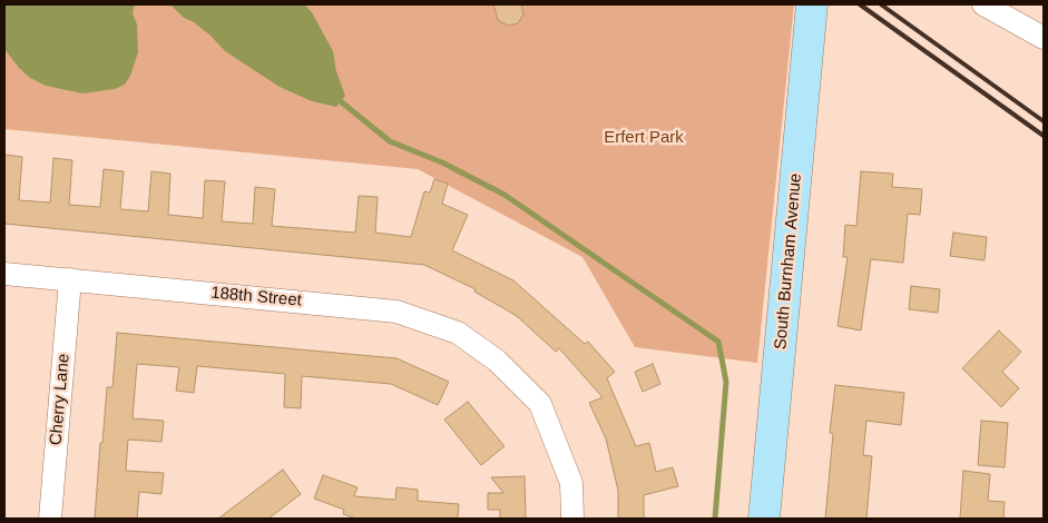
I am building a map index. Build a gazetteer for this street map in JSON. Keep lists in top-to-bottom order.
{
  "streets": {
    "main road": ["South Burnham Avenue"],
    "street": ["188th Street", "Cherry Lane"]
  },
  "crossings": [
    ["188th Street", "Cherry Lane"]
  ],
  "parks": ["Erfert Park"]
}
